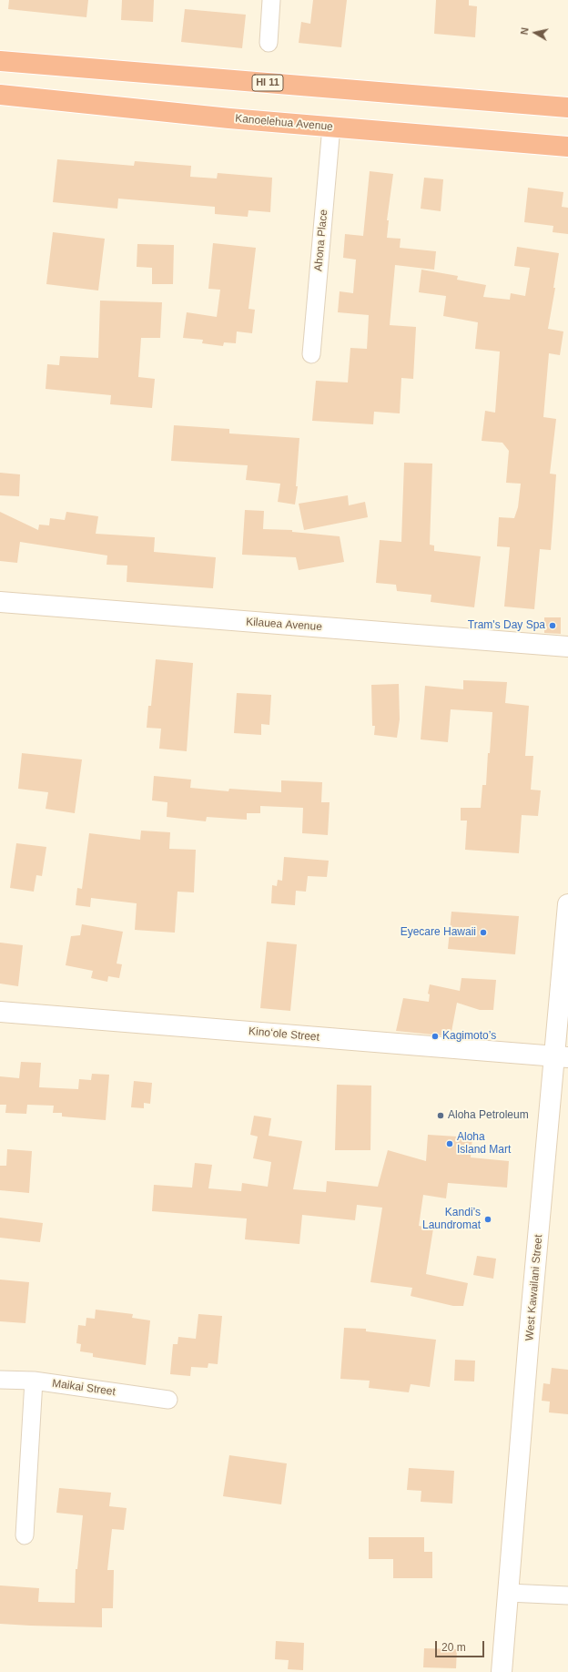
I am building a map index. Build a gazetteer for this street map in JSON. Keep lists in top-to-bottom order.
{
  "streets": {
    "highway": ["HI 11", "Kanoelehua Avenue"],
    "street": [
      "Ahona Place",
      "Kilauea Avenue",
      "Kinoʻole Street",
      "West Kawailani Street",
      "Maikai Street"
    ]
  },
  "crossings": [
    ["Kanoelehua Avenue", "Ahona Place"],
    ["Kinoʻole Street", "West Kawailani Street"]
  ],
  "places": [
    "Tram's Day Spa",
    "Eyecare Hawaii",
    "Kagimoto’s",
    "Aloha Petroleum",
    "Aloha Island Mart",
    "Kandi’s Laundromat"
  ],
  "scale_bar": "20 m",
  "north": "left"
}
